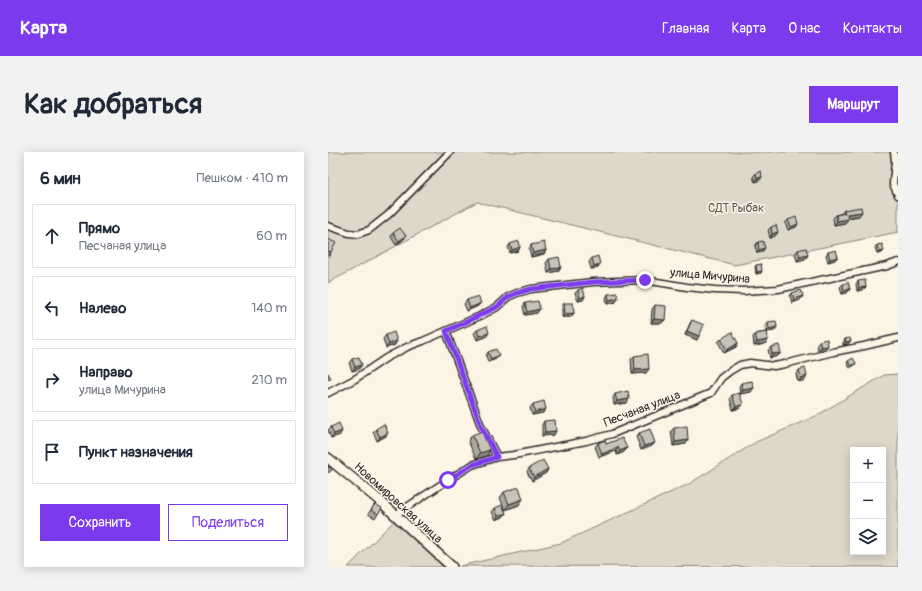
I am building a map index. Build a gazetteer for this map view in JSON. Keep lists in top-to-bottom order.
{
  "streets": {
    "main road": ["Новомировская улица"],
    "street": ["улица Мичурина", "Песчаная улица"]
  },
  "crossings": [
    ["Песчаная улица", "Новомировская улица"]
  ],
  "parks": ["СДТ Рыбак"],
  "page": {
    "header": "Карта",
    "nav": [
      "Главная",
      "Карта",
      "О нас",
      "Контакты"
    ],
    "buttons": [
      "Маршрут",
      ["Сохранить", "Поделиться"]
    ],
    "title": "Как добраться",
    "heading": ["6 мин", "Пешком · 410 m"],
    "list": [
      ["Прямо", "Песчаная улица", "60 m"],
      ["Налево", "140 m"],
      ["Направо", "улица Мичурина", "210 m"],
      "Пункт назначения"
    ],
    "map_buttons": ["+", "−"]
  }
}
